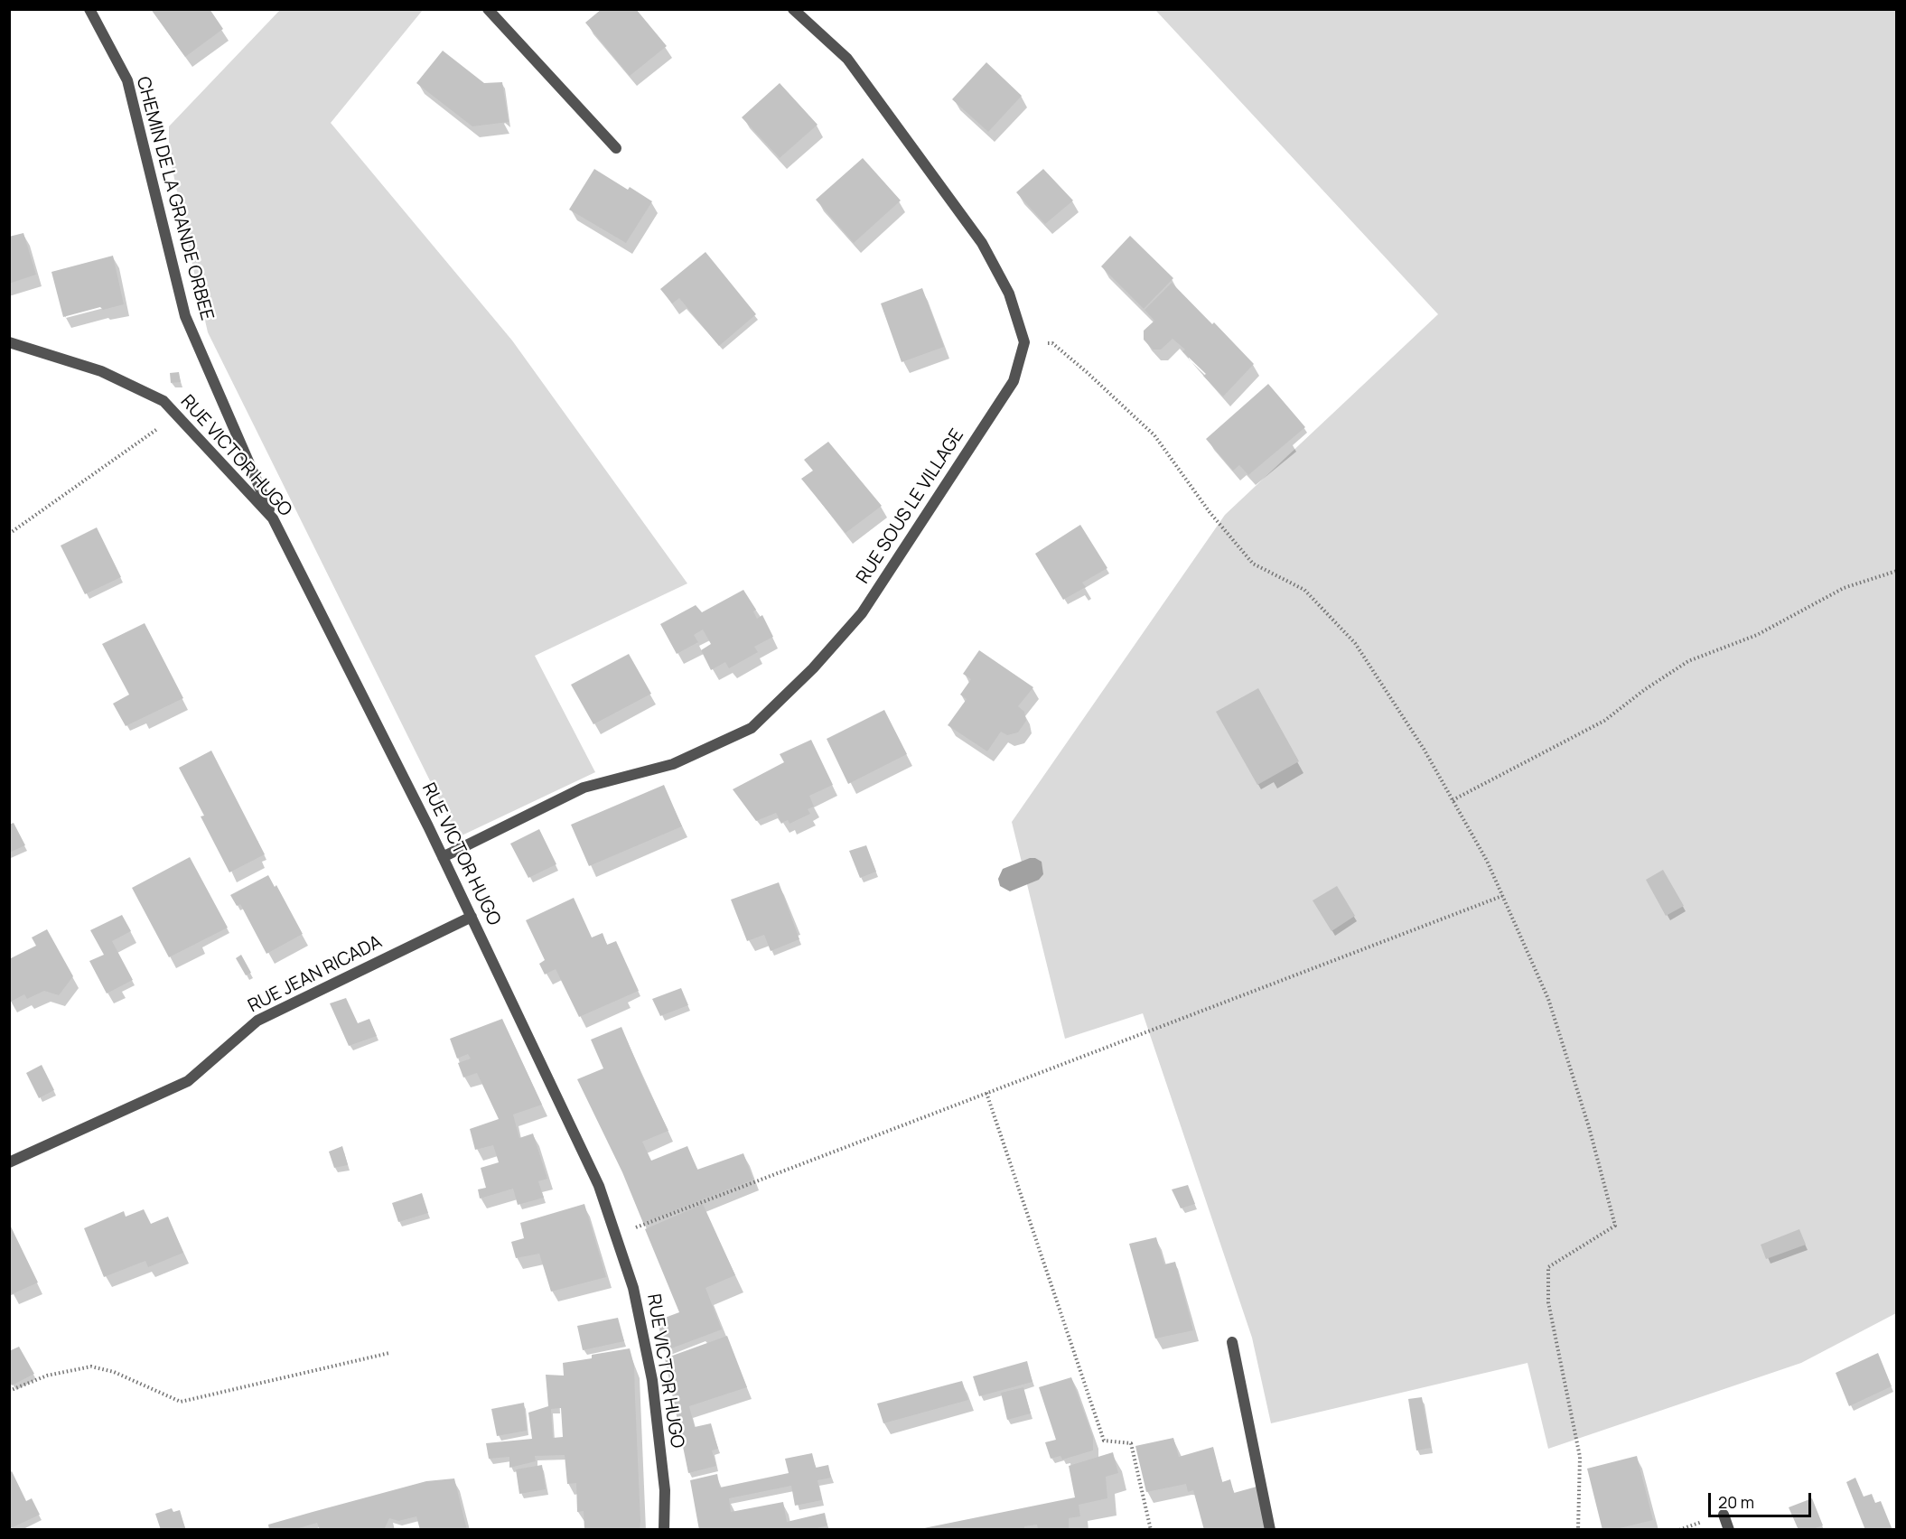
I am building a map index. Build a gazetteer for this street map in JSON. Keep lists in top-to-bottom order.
{
  "streets": {
    "street": [
      "CHEMIN DE LA GRANDE ORBEE",
      "RUE VICTOR HUGO",
      "RUE SOUS LE VILLAGE",
      "RUE JEAN RICADA"
    ]
  },
  "crossings": [
    ["CHEMIN DE LA GRANDE ORBEE", "RUE VICTOR HUGO"],
    ["RUE VICTOR HUGO", "RUE SOUS LE VILLAGE"],
    ["RUE VICTOR HUGO", "RUE JEAN RICADA"]
  ],
  "scale_bar": "20 m"
}
